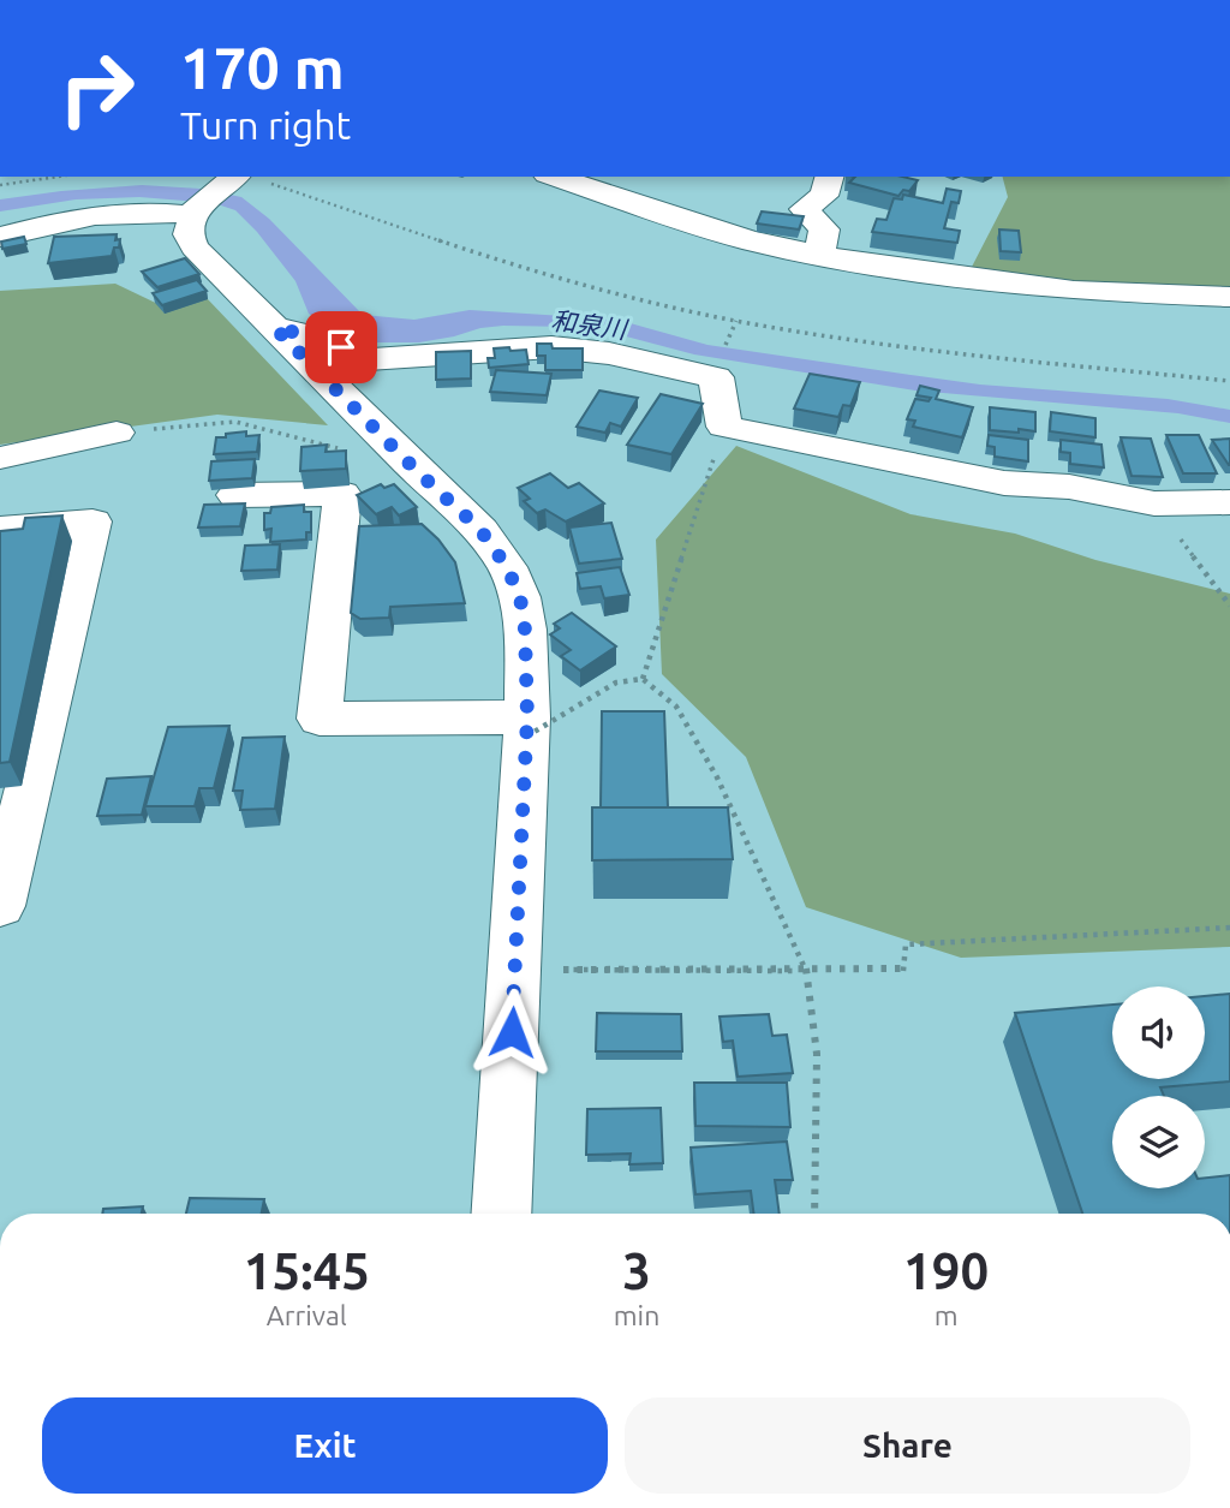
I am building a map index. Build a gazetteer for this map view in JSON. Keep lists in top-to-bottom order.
{
  "water": ["和泉川"],
  "page": {
    "turn": ["170 m", "Turn right"],
    "eta": [
      "15:45",
      "Arrival",
      "3",
      "min",
      "190",
      "m"
    ],
    "buttons": ["Exit", "Share"]
  }
}
